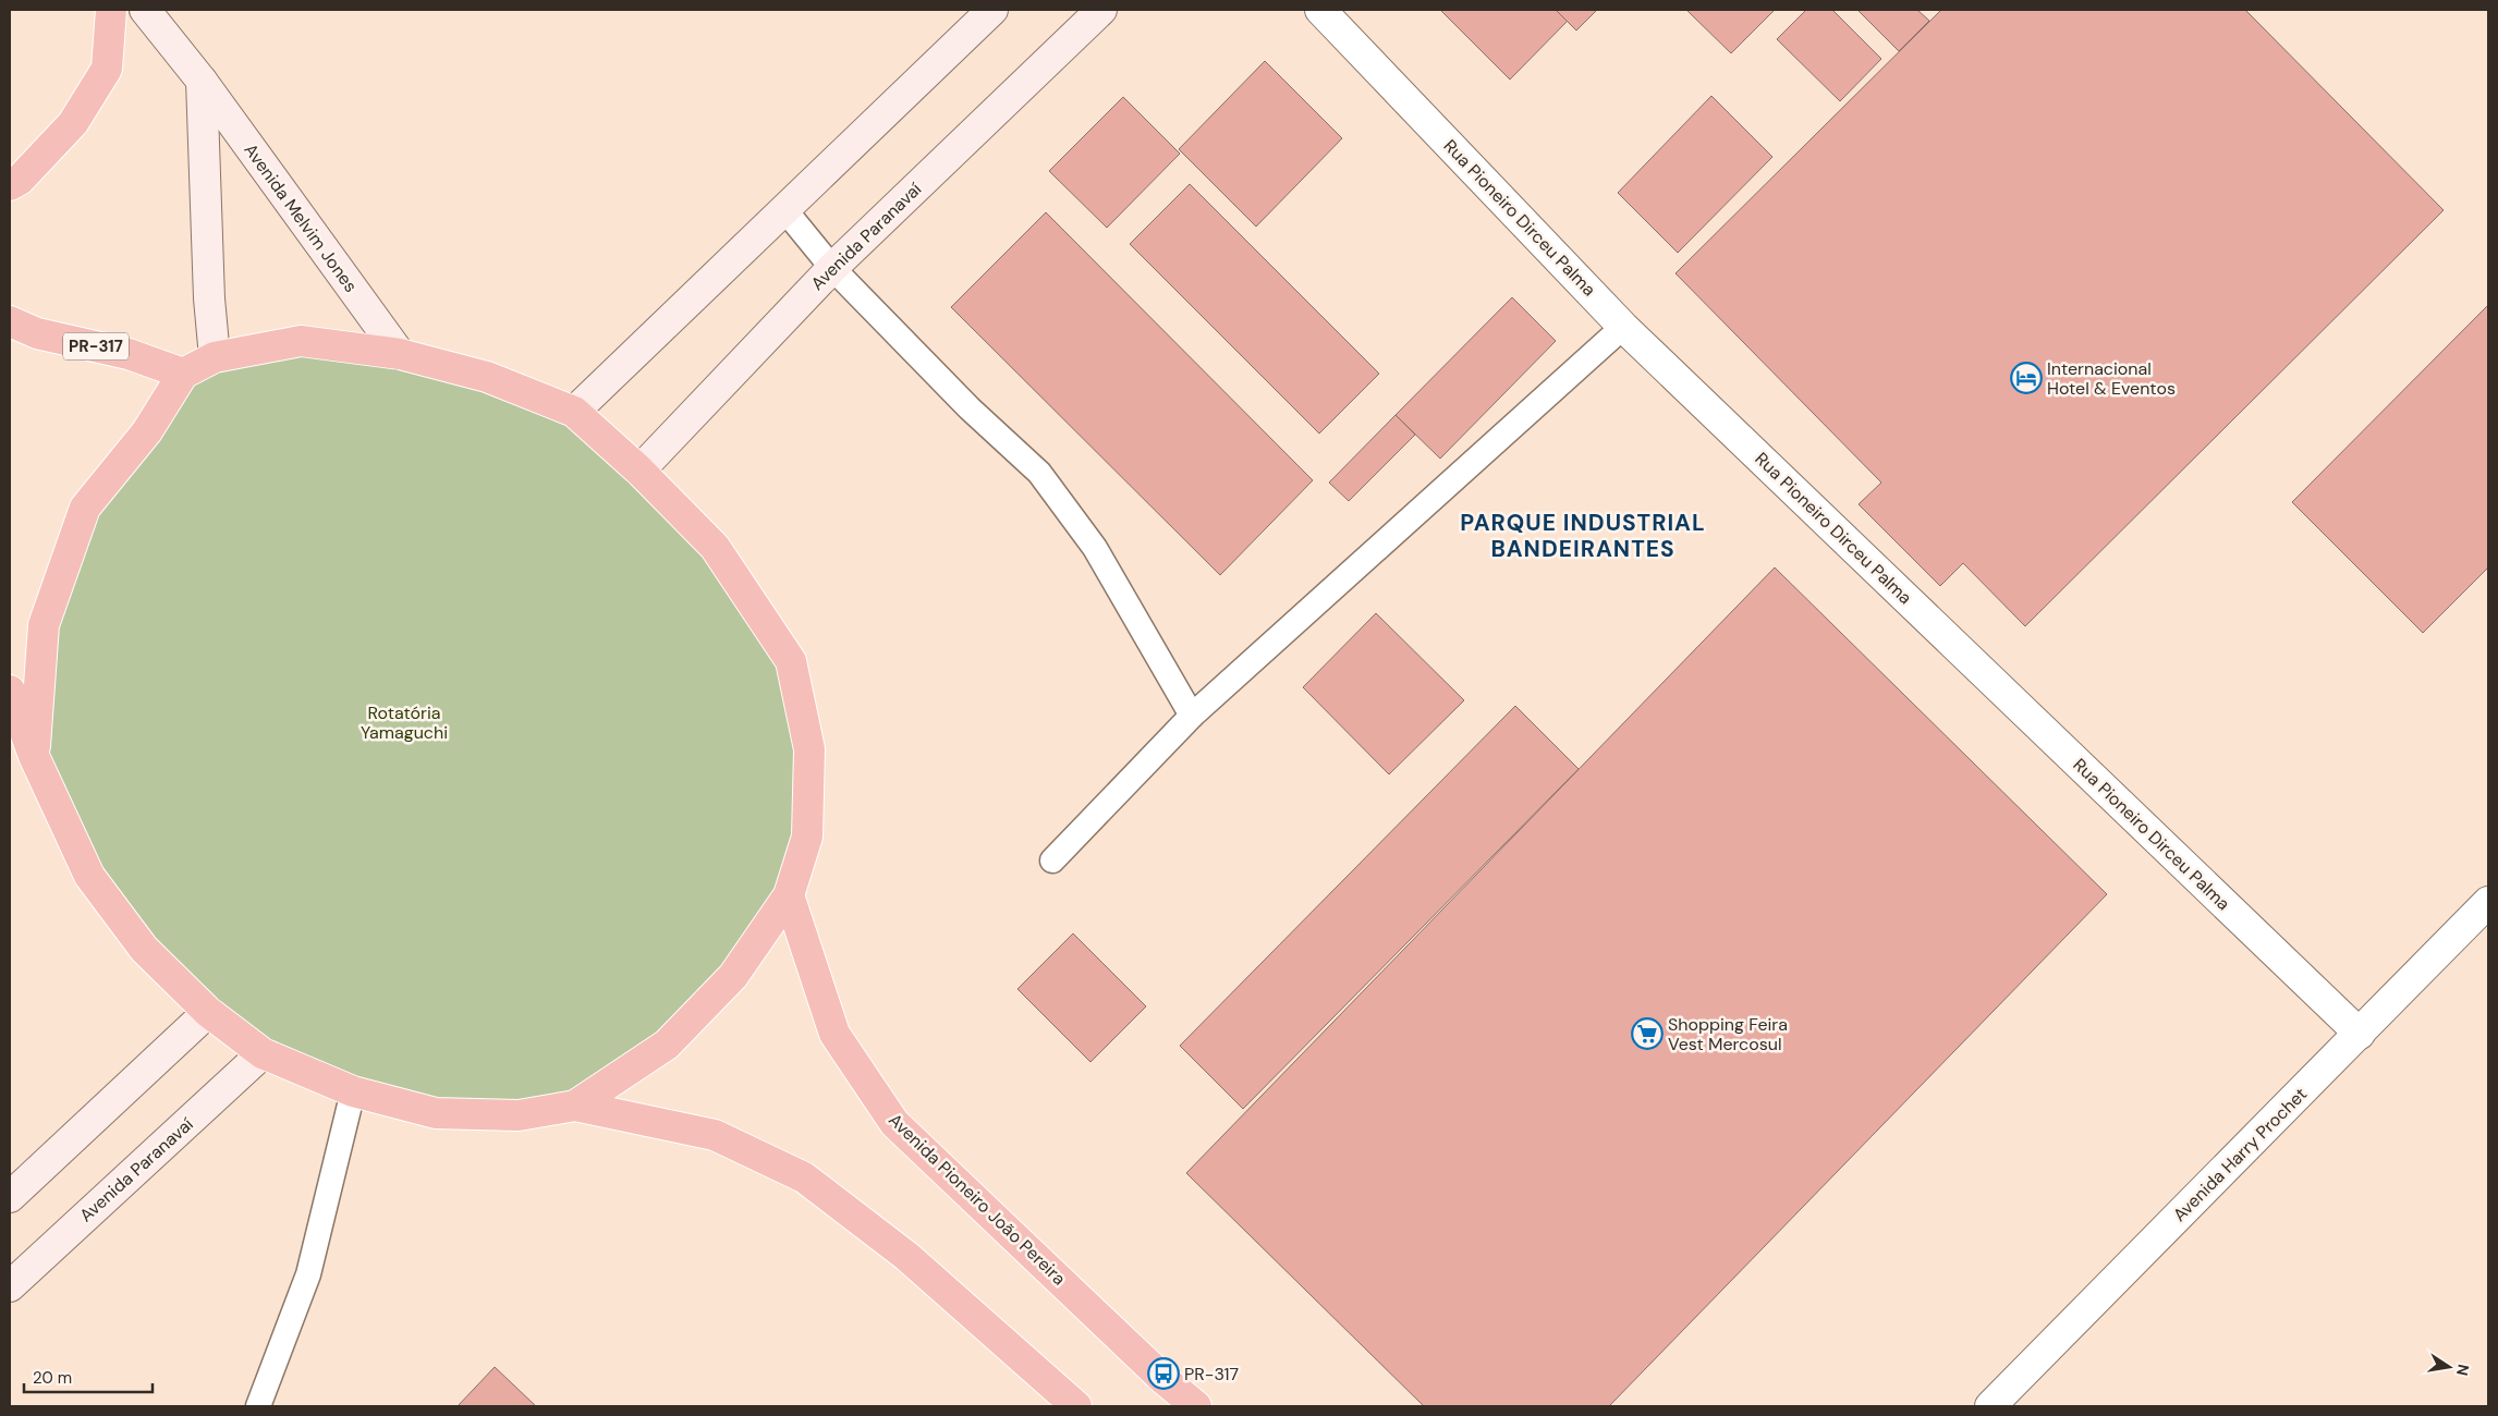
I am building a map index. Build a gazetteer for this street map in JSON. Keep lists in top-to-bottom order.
{
  "streets": {
    "highway": ["PR-317", "Avenida Pioneiro João Pereira"],
    "street": [
      "Avenida Melvim Jones",
      "Rua Pioneiro Dirceu Palma",
      "Avenida Paranavaí",
      "Avenida Harry Prochet"
    ]
  },
  "crossings": [
    ["Rua Pioneiro Dirceu Palma", "Avenida Harry Prochet"]
  ],
  "districts": ["PARQUE INDUSTRIAL BANDEIRANTES"],
  "parks": ["Rotatória Yamaguchi"],
  "places": {
    "hotel": ["Internacional Hotel & Eventos"],
    "supermarket": ["Shopping Feira Vest Mercosul"],
    "bus stop": ["PR-317"]
  },
  "scale_bar": "20 m",
  "north": "right"
}
